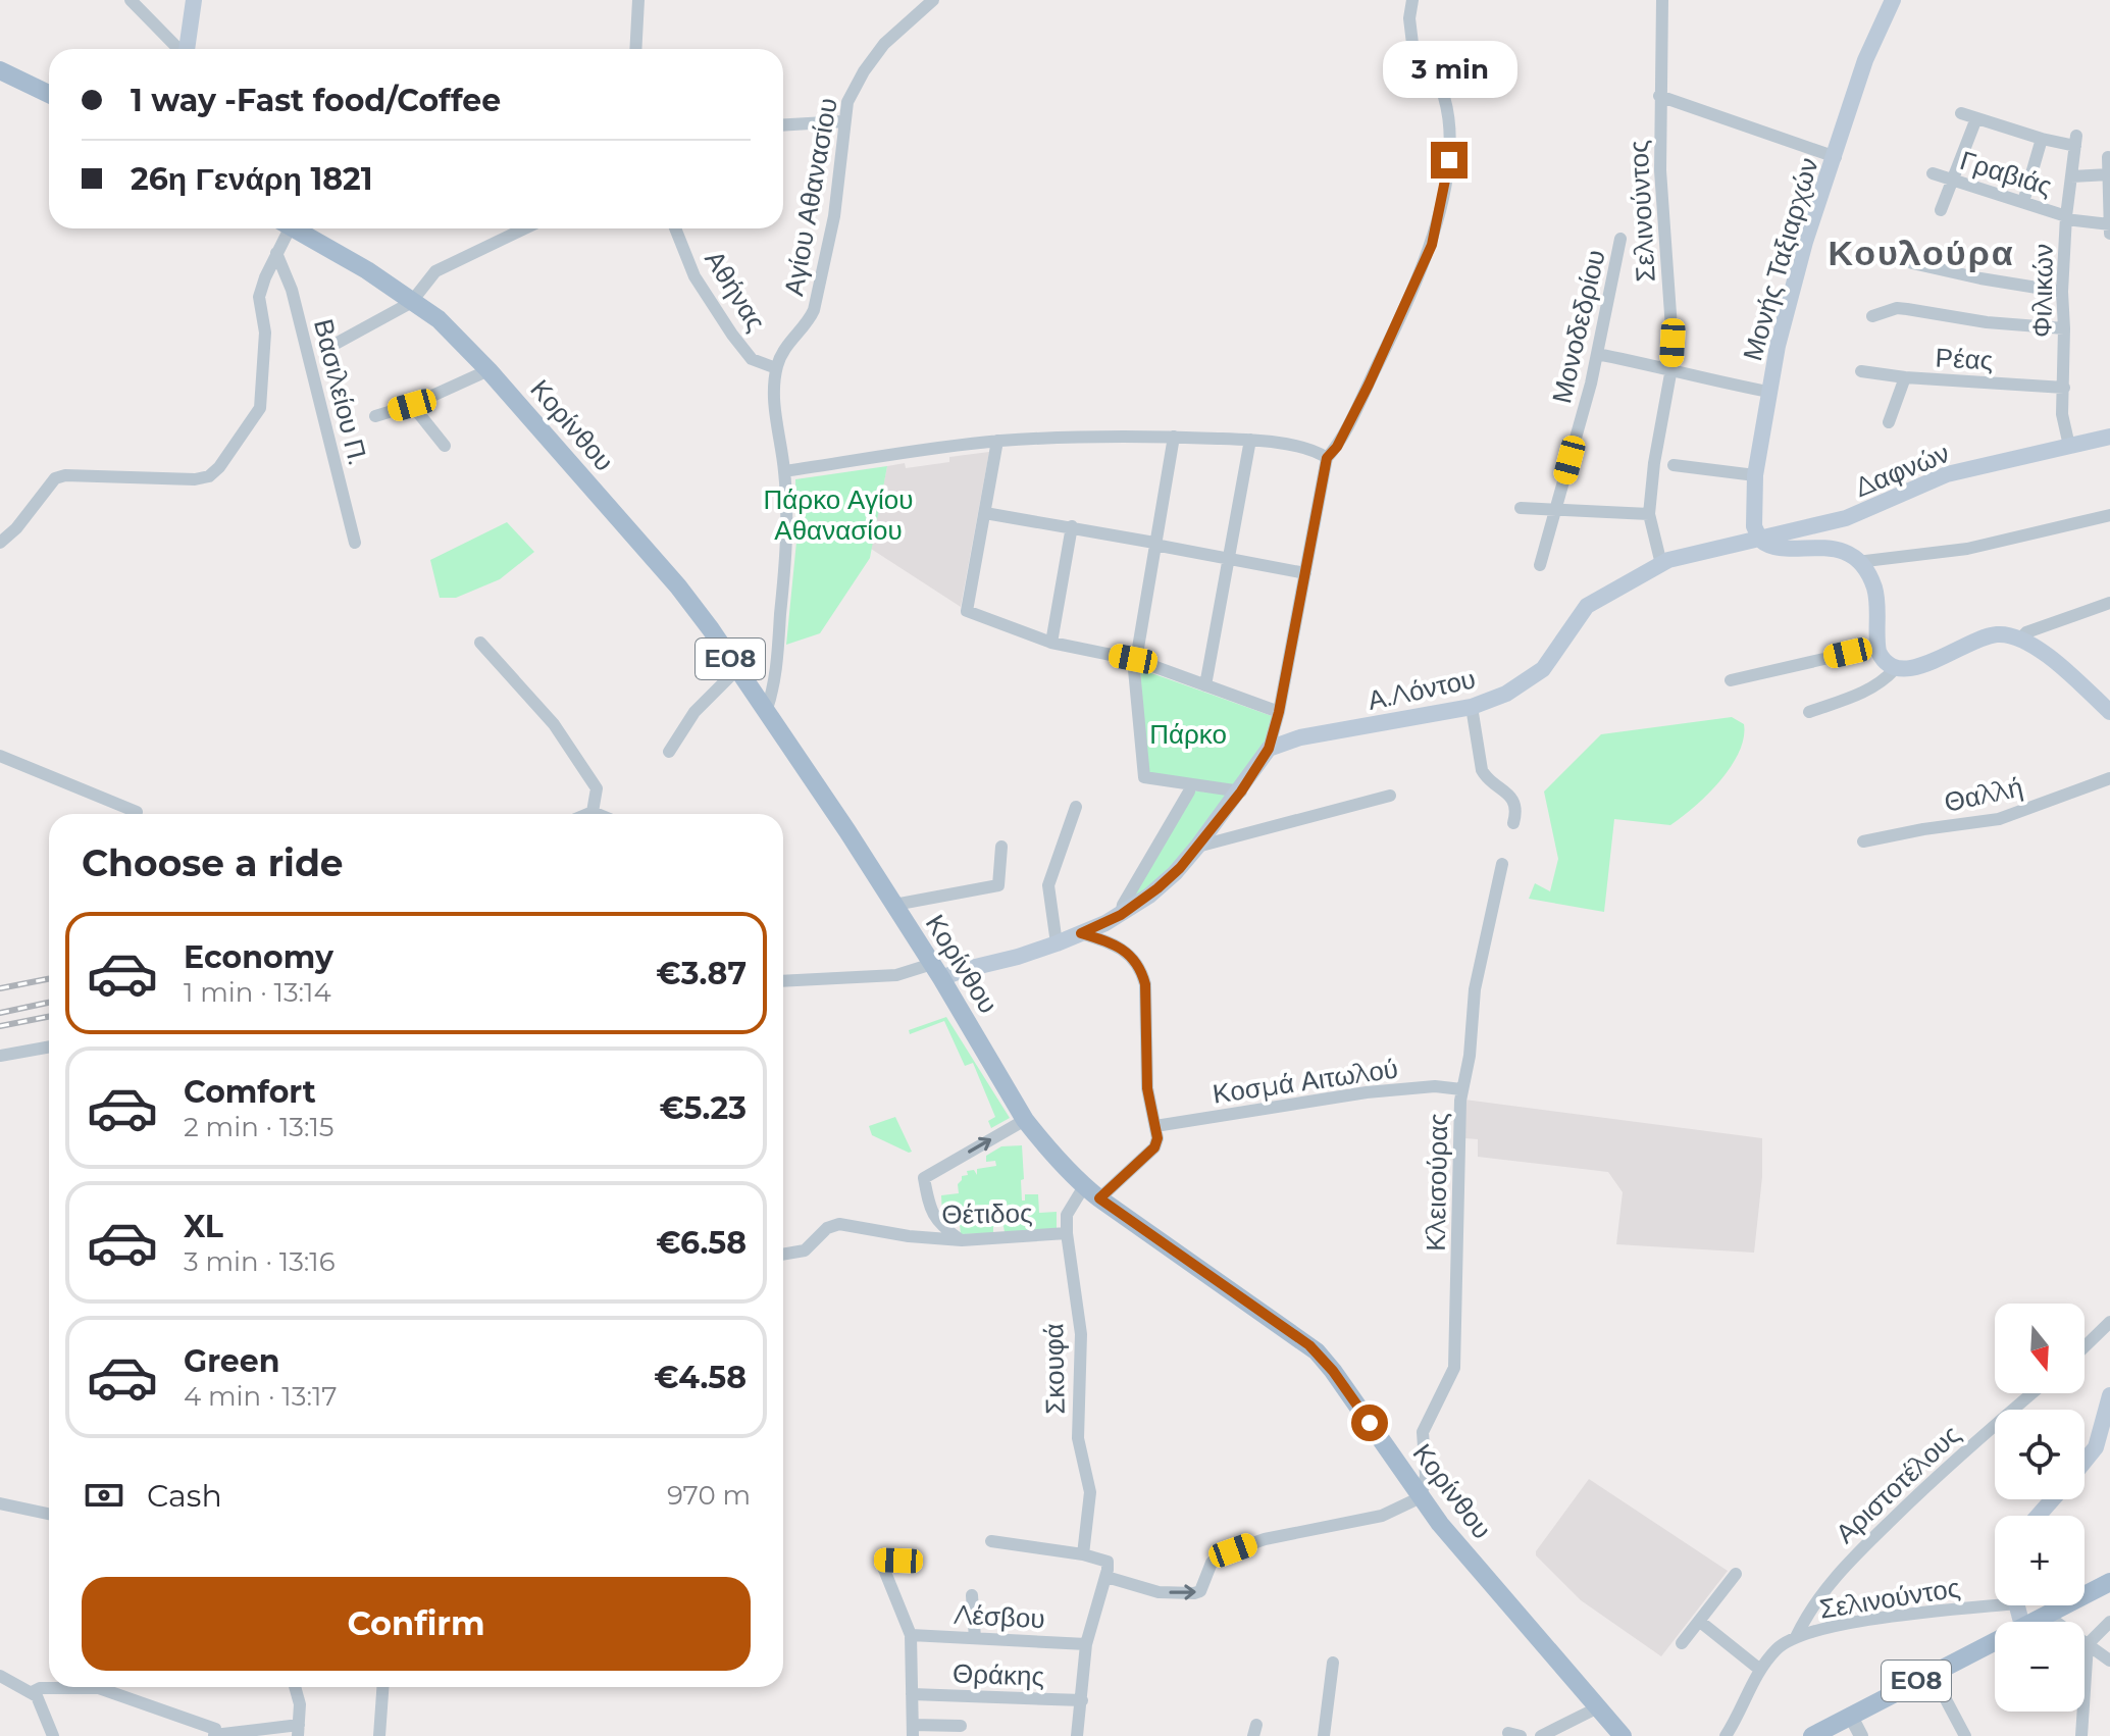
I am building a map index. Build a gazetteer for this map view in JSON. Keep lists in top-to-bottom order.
{
  "streets": {
    "main road": [
      "Μονής Ταξιαρχών",
      "Κορίνθου",
      "Δαφνών",
      "ΕΟ8",
      "Α.Λόντου"
    ],
    "street": [
      "Γραβιάς",
      "Αγίου Αθανασίου",
      "Σελινούντος",
      "Αθήνας",
      "Φιλικών",
      "Μονοδεδρίου",
      "Ρέας",
      "Βασιλείου Π.",
      "Θαλλή",
      "Κοσμά Αιτωλού",
      "Κλεισούρας",
      "Θέτιδος",
      "Σκουφά",
      "Αριστοτέλους",
      "Λέσβου",
      "Θράκης"
    ]
  },
  "crossings": [
    ["Γραβιάς", "Φιλικών"],
    ["Αγίου Αθανασίου", "Αθήνας"],
    ["Σελινούντος", "Α.Λόντου"],
    ["Σελινούντος", "Αριστοτέλους"],
    ["Μονής Ταξιαρχών", "Δαφνών"],
    ["Μονής Ταξιαρχών", "Α.Λόντου"],
    ["Φιλικών", "Ρέας"],
    ["Φιλικών", "Δαφνών"],
    ["Κορίνθου", "Κλεισούρας"],
    ["Κορίνθου", "Σκουφά"],
    ["Δαφνών", "Α.Λόντου"],
    ["Κοσμά Αιτωλού", "Κλεισούρας"],
    ["Θέτιδος", "Σκουφά"]
  ],
  "districts": ["Κουλούρα"],
  "parks": ["Πάρκο Αγίου Αθανασίου", "Πάρκο"],
  "north": "bottom",
  "page": {
    "bubble": "3 min",
    "banner": ["1 way -Fast food/Coffee", "26η Γενάρη 1821"],
    "heading": "Choose a ride",
    "list": [
      {
        "name": "Economy",
        "note": "1 min · 13:14",
        "value": "€3.87"
      },
      {
        "name": "Comfort",
        "note": "2 min · 13:15",
        "value": "€5.23"
      },
      {
        "name": "XL",
        "note": "3 min · 13:16",
        "value": "€6.58"
      },
      {
        "name": "Green",
        "note": "4 min · 13:17",
        "value": "€4.58"
      }
    ],
    "map_buttons": ["+", "−"],
    "pay": ["Cash", "970 m"],
    "buttons": "Confirm"
  }
}
